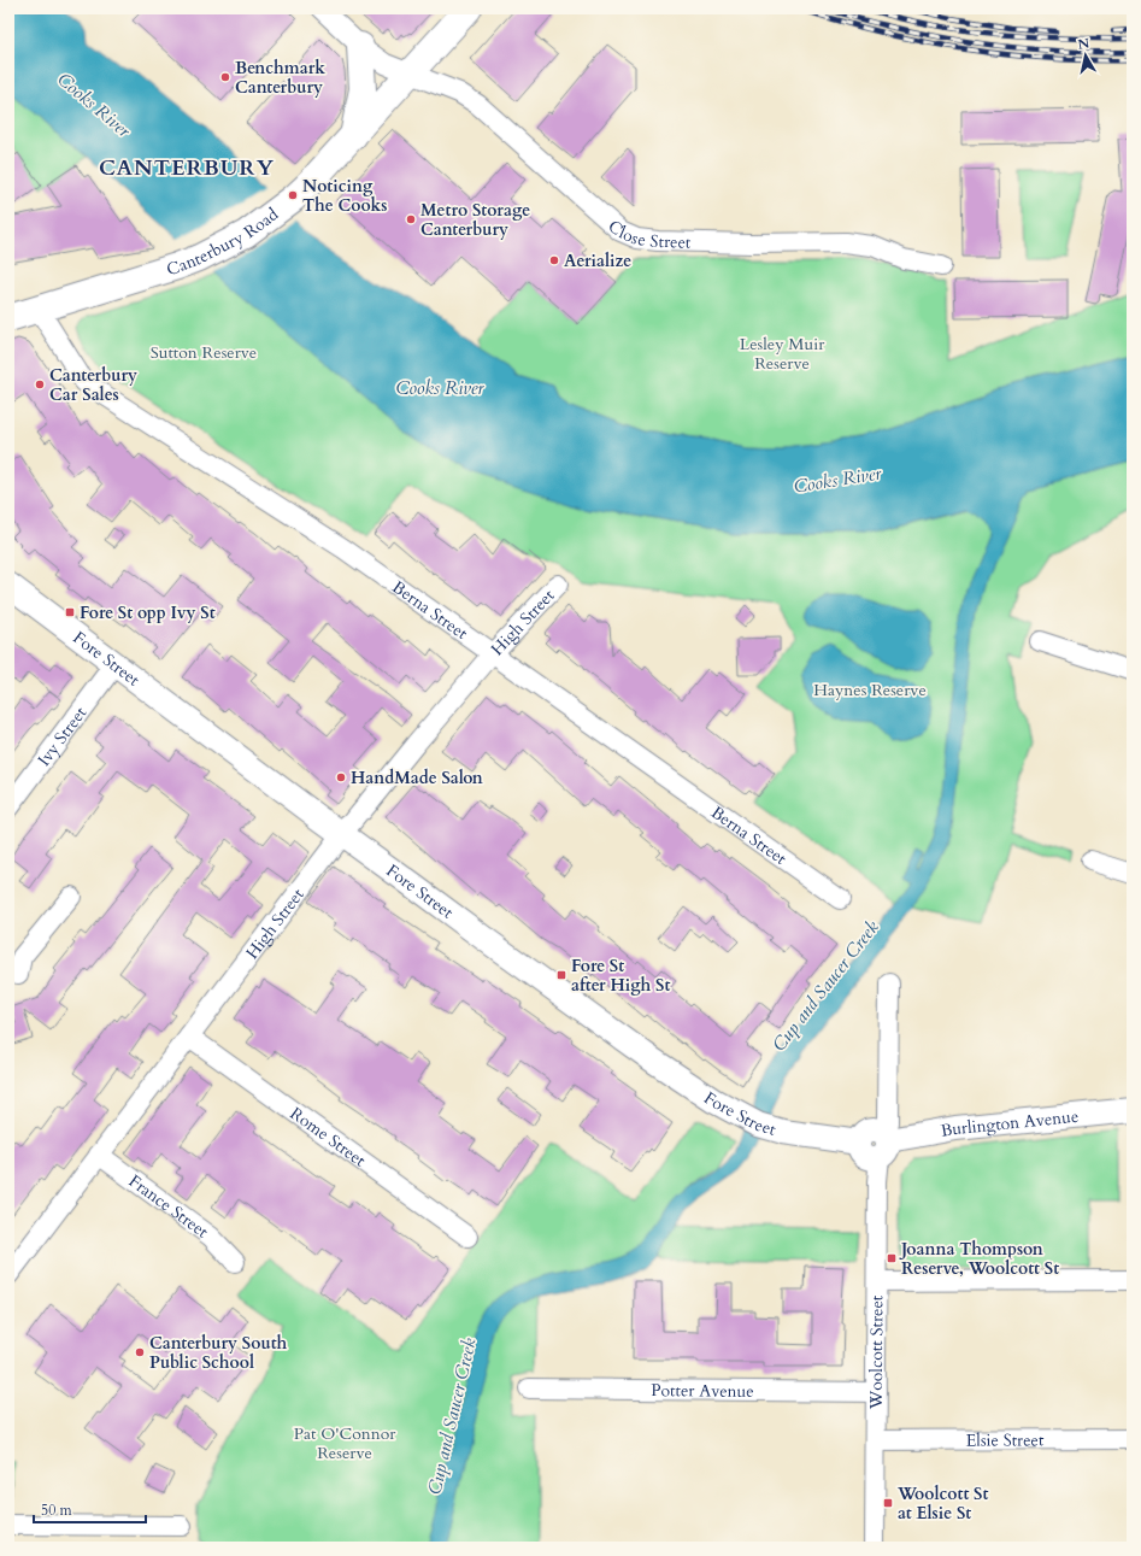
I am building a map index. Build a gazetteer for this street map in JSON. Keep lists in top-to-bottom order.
{
  "streets": {
    "highway": ["Canterbury Road"],
    "main road": ["Fore Street", "Burlington Avenue"],
    "street": [
      "Close Street",
      "Berna Street",
      "High Street",
      "Ivy Street",
      "Rome Street",
      "France Street",
      "Woolcott Street",
      "Potter Avenue",
      "Elsie Street"
    ]
  },
  "crossings": [
    ["Close Street", "Canterbury Road"],
    ["Canterbury Road", "Berna Street"],
    ["Berna Street", "High Street"],
    ["High Street", "Fore Street"],
    ["High Street", "Rome Street"],
    ["High Street", "France Street"],
    ["Fore Street", "Ivy Street"],
    ["Fore Street", "Burlington Avenue"],
    ["Burlington Avenue", "Woolcott Street"],
    ["Woolcott Street", "Potter Avenue"],
    ["Woolcott Street", "Elsie Street"]
  ],
  "districts": ["CANTERBURY"],
  "water": ["Cooks River", "Cup and Saucer Creek"],
  "parks": [
    "Lesley Muir Reserve",
    "Sutton Reserve",
    "Haynes Reserve",
    "Pat O'Connor Reserve"
  ],
  "places": {
    "other": [
      "Benchmark Canterbury",
      "Noticing The Cooks",
      "Metro Storage Canterbury",
      "Aerialize",
      "Canterbury Car Sales",
      "HandMade Salon",
      "Canterbury South Public School"
    ],
    "transit": [
      "Fore St opp Ivy St",
      "Fore St after High St",
      "Joanna Thompson Reserve, Woolcott St",
      "Woolcott St at Elsie St"
    ]
  },
  "scale_bar": "50 m",
  "north": "top"
}
